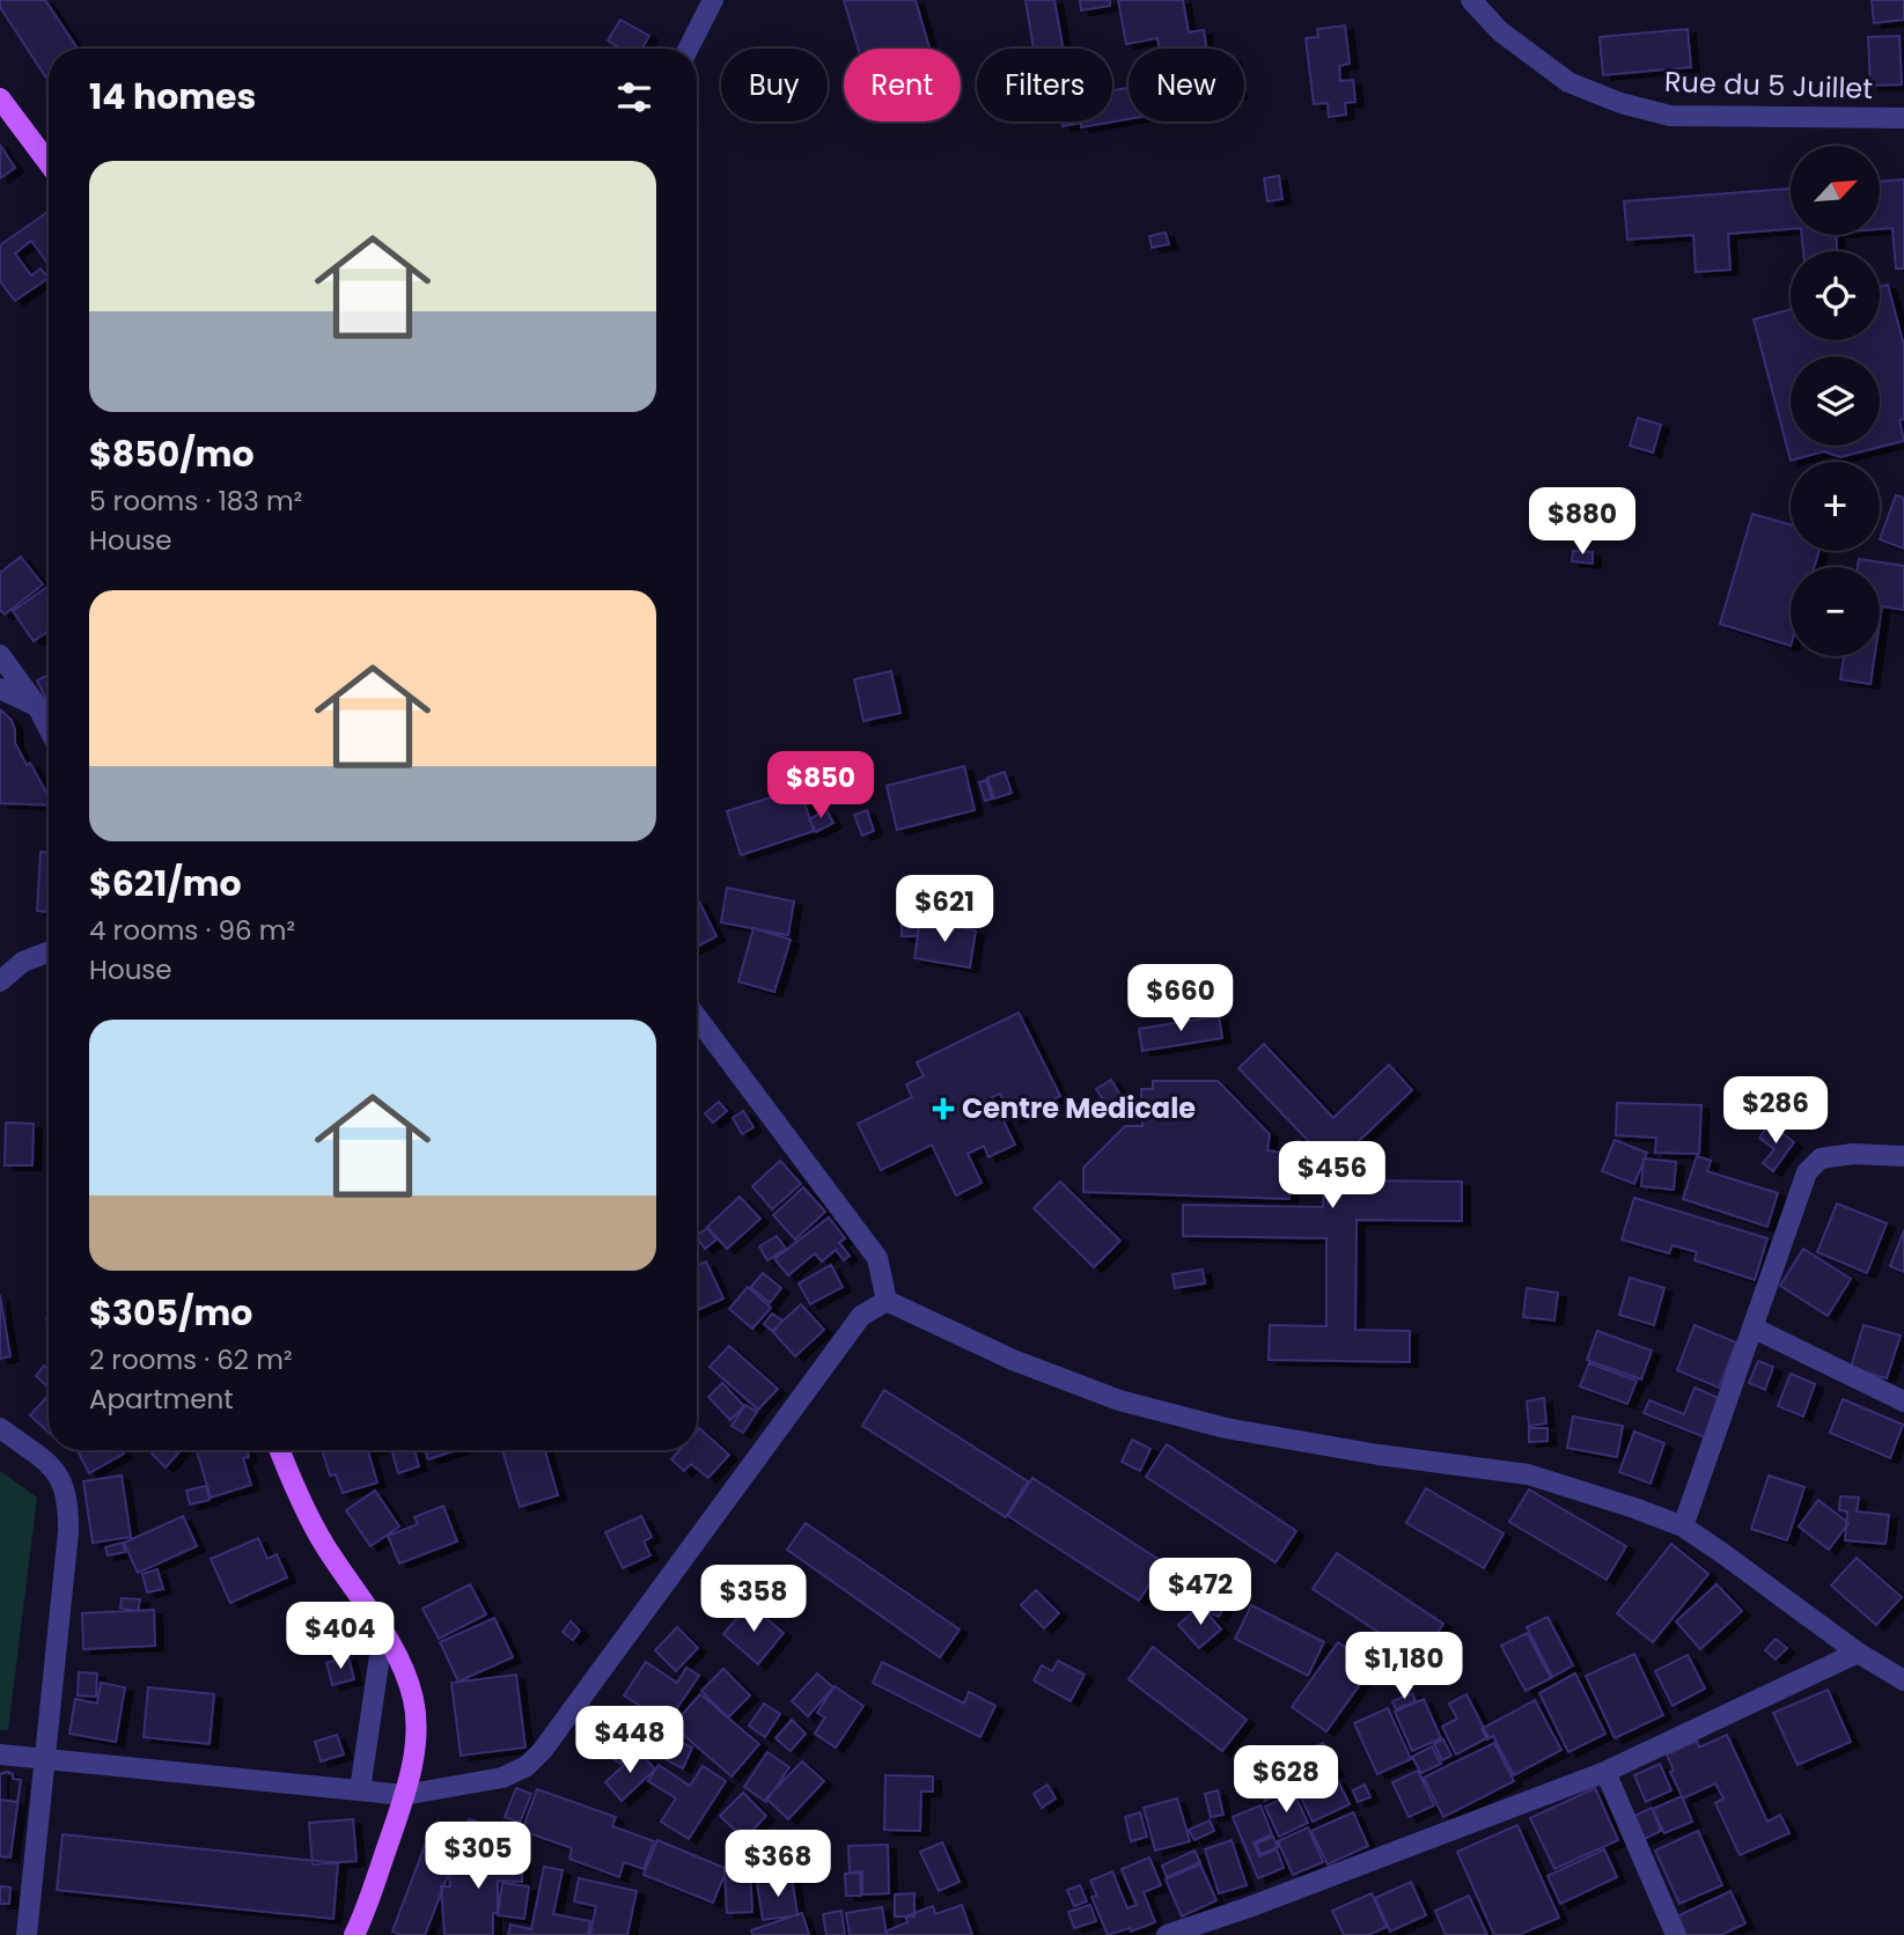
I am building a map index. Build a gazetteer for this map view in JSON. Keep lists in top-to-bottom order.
{
  "streets": {
    "street": ["Rue du 5 Juillet"]
  },
  "places": {
    "health": ["Centre Medicale"]
  },
  "north": "top right",
  "page": {
    "chip": [
      "Buy",
      "Rent",
      "Filters",
      "New"
    ],
    "heading": "14 homes",
    "map_buttons": ["+", "−"],
    "list": [
      {
        "name": "$850/mo",
        "note": "5 rooms · 183 m² · House"
      },
      {
        "name": "$621/mo",
        "note": "4 rooms · 96 m² · House"
      },
      {
        "name": "$305/mo",
        "note": "2 rooms · 62 m² · Apartment"
      }
    ],
    "price": [
      "$880",
      "$850",
      "$621",
      "$660",
      "$286",
      "$456",
      "$472",
      "$358",
      "$404",
      "$1,180",
      "$448",
      "$628",
      "$305",
      "$368"
    ]
  }
}
